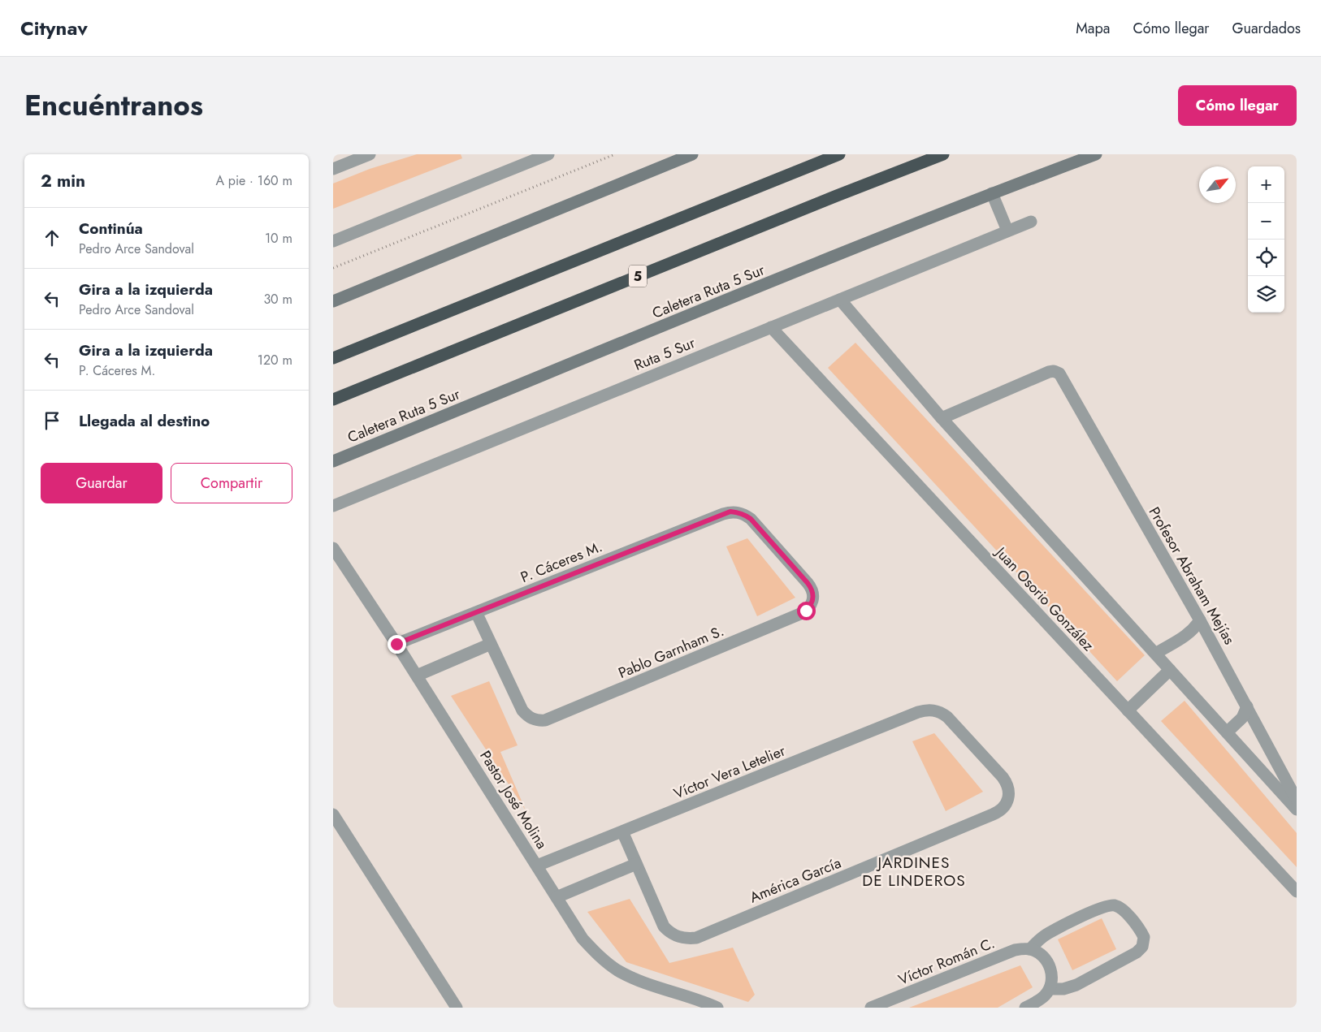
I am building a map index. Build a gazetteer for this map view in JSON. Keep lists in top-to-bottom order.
{
  "streets": {
    "highway": ["5"],
    "street": [
      "Caletera Ruta 5 Sur",
      "Ruta 5 Sur",
      "P. Cáceres M.",
      "Profesor Abraham Mejías",
      "Juan Osorio González",
      "Pablo Garnham S.",
      "Víctor Vera Letelier",
      "Pastor José Molina",
      "América García",
      "Víctor Román C."
    ]
  },
  "crossings": [
    ["Ruta 5 Sur", "Juan Osorio González"],
    ["P. Cáceres M.", "Pablo Garnham S."],
    ["P. Cáceres M.", "Pastor José Molina"],
    ["Víctor Vera Letelier", "Pastor José Molina"],
    ["Víctor Vera Letelier", "América García"]
  ],
  "districts": ["JARDINES DE LINDEROS"],
  "north": "top right",
  "page": {
    "header": "Citynav",
    "nav": ["Mapa", "Cómo llegar", "Guardados"],
    "title": "Encuéntranos",
    "buttons": [
      "Cómo llegar",
      ["Guardar", "Compartir"]
    ],
    "heading": ["2 min", "A pie · 160 m"],
    "map_buttons": ["+", "−"],
    "list": [
      ["Continúa", "Pedro Arce Sandoval", "10 m"],
      ["Gira a la izquierda", "Pedro Arce Sandoval", "30 m"],
      ["Gira a la izquierda", "P. Cáceres M.", "120 m"],
      "Llegada al destino"
    ]
  }
}
